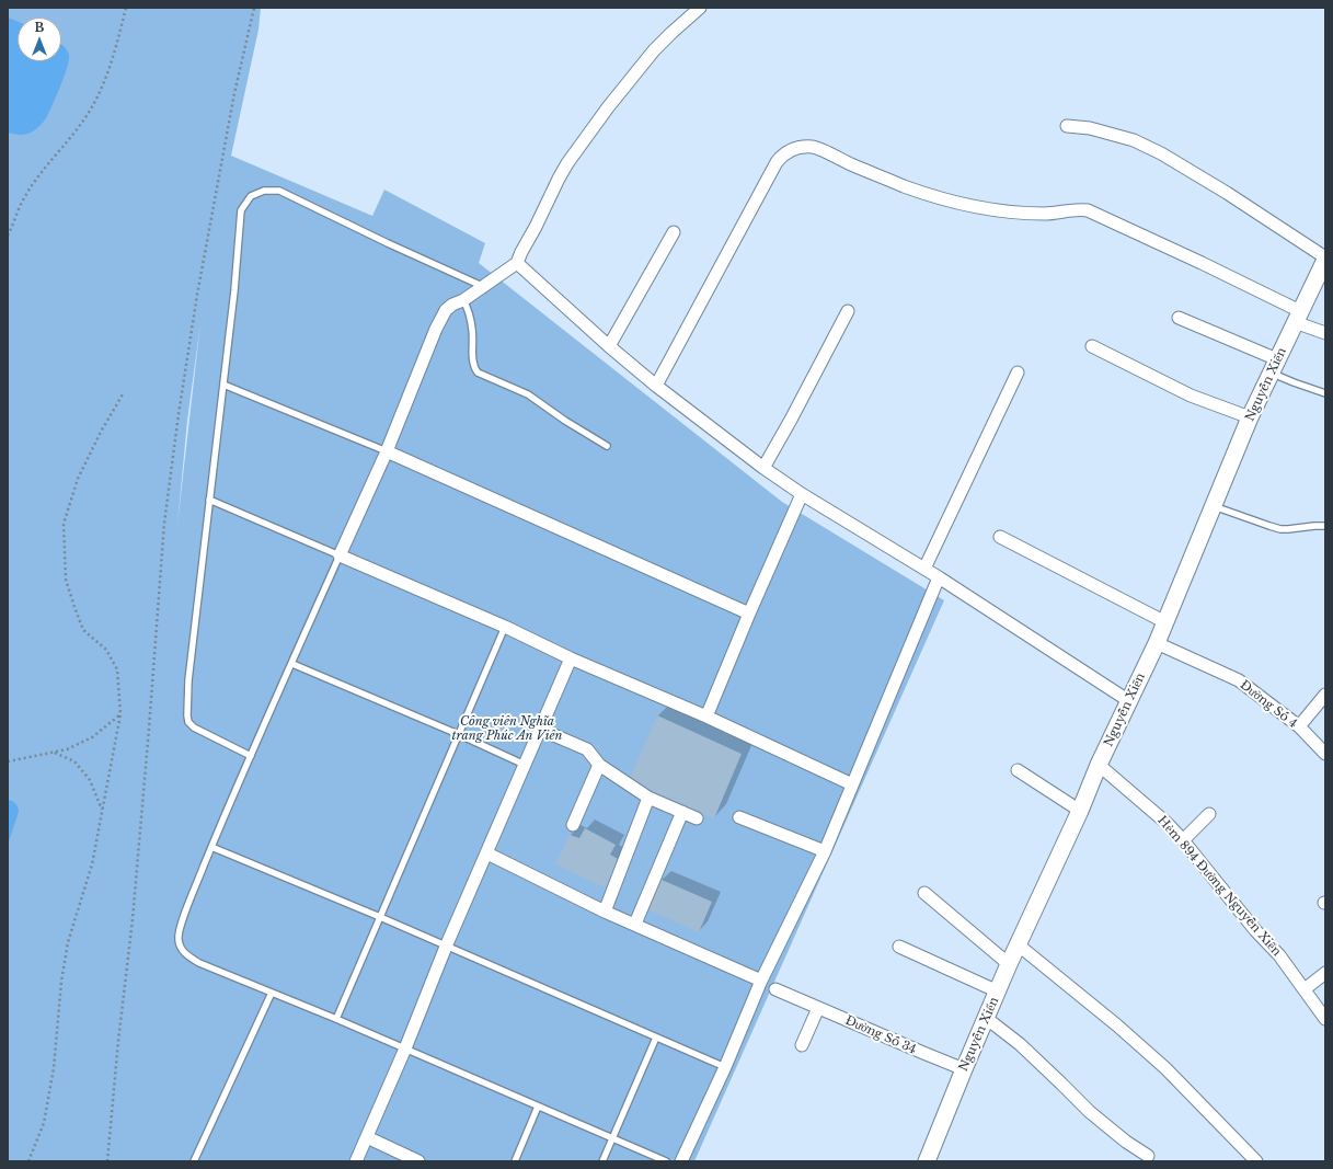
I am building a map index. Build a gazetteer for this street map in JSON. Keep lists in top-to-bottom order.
{
  "streets": {
    "main road": ["Nguyễn Xiển"],
    "street": ["Đường Số 4", "Hẻm 894 Đường Nguyễn Xiển", "Đường Số 34"]
  },
  "crossings": [
    ["Nguyễn Xiển", "Đường Số 4"],
    ["Nguyễn Xiển", "Hẻm 894 Đường Nguyễn Xiển"],
    ["Nguyễn Xiển", "Đường Số 34"]
  ],
  "parks": ["Công viên Nghĩa trang Phúc An Viên"],
  "north": "top"
}
